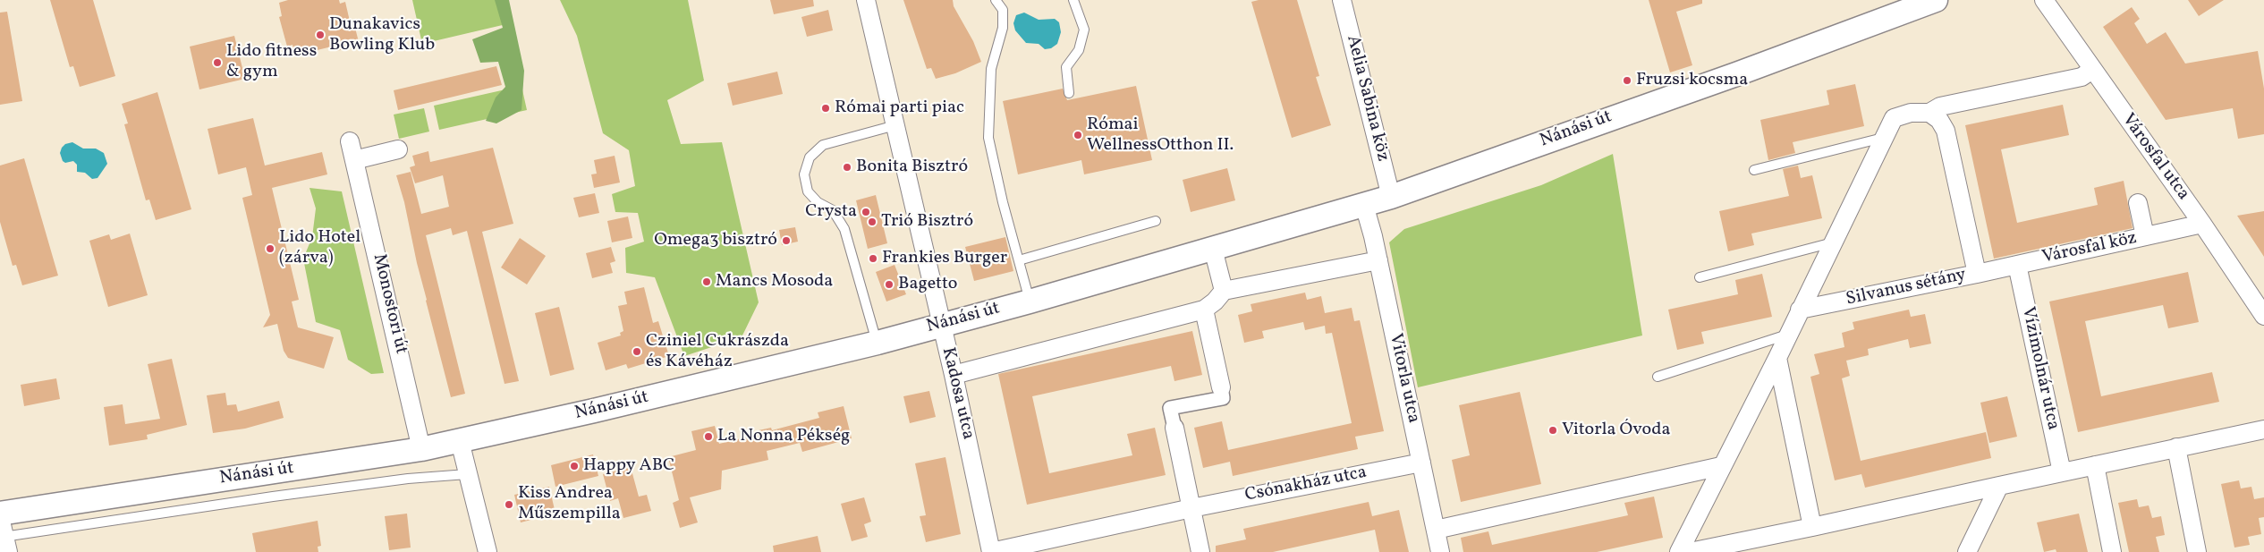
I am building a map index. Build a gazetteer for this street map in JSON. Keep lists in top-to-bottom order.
{
  "streets": {
    "street": [
      "Aelia Sabina köz",
      "Nánási út",
      "Városfal utca",
      "Városfal köz",
      "Silvanus sétány",
      "Monostori út",
      "Vízimolnár utca",
      "Vitorla utca",
      "Kadosa utca",
      "Csónakház utca"
    ]
  },
  "crossings": [
    ["Aelia Sabina köz", "Nánási út"],
    ["Nánási út", "Monostori út"],
    ["Nánási út", "Vitorla utca"],
    ["Nánási út", "Kadosa utca"],
    ["Városfal utca", "Városfal köz"],
    ["Városfal köz", "Silvanus sétány"],
    ["Városfal köz", "Vízimolnár utca"],
    ["Vitorla utca", "Csónakház utca"],
    ["Kadosa utca", "Csónakház utca"]
  ],
  "places": [
    "Dunakavics Bowling Klub",
    "Lido fitness & gym",
    "Fruzsi kocsma",
    "Római parti piac",
    "Római WellnessOtthon II.",
    "Bonita Bisztró",
    "Crysta",
    "Trió Bisztró",
    "Omega3 bisztró",
    "Lido Hotel (zárva)",
    "Frankies Burger",
    "Mancs Mosoda",
    "Bagetto",
    "Cziniel Cukrászda és Kávéház",
    "Vitorla Óvoda",
    "La Nonna Pékség",
    "Happy ABC",
    "Kiss Andrea Műszempilla"
  ]
}
